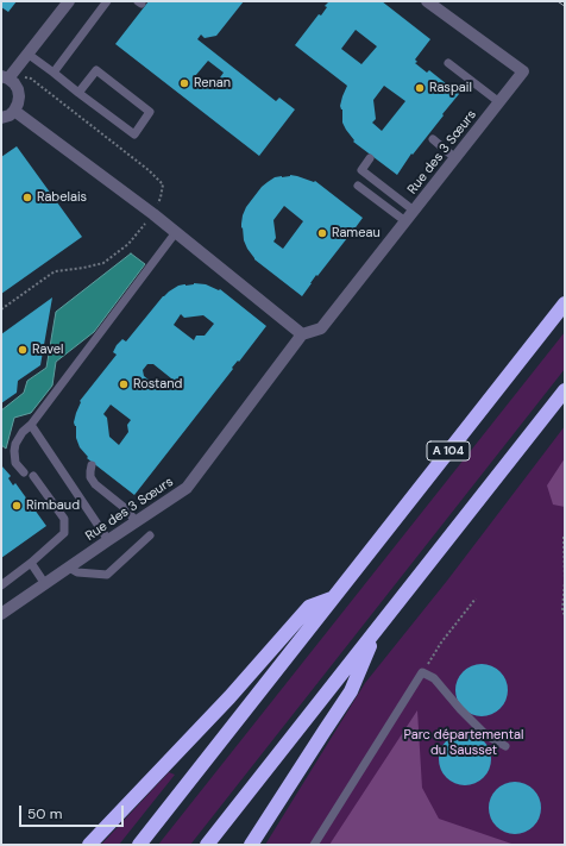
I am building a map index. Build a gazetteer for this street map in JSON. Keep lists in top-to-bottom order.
{
  "streets": {
    "highway": ["A 104"],
    "street": ["Rue des 3 Sœurs"]
  },
  "parks": ["Parc départemental du Sausset"],
  "places": [
    "Renan",
    "Raspail",
    "Rabelais",
    "Rameau",
    "Ravel",
    "Rostand",
    "Rimbaud"
  ],
  "scale_bar": "50 m"
}
